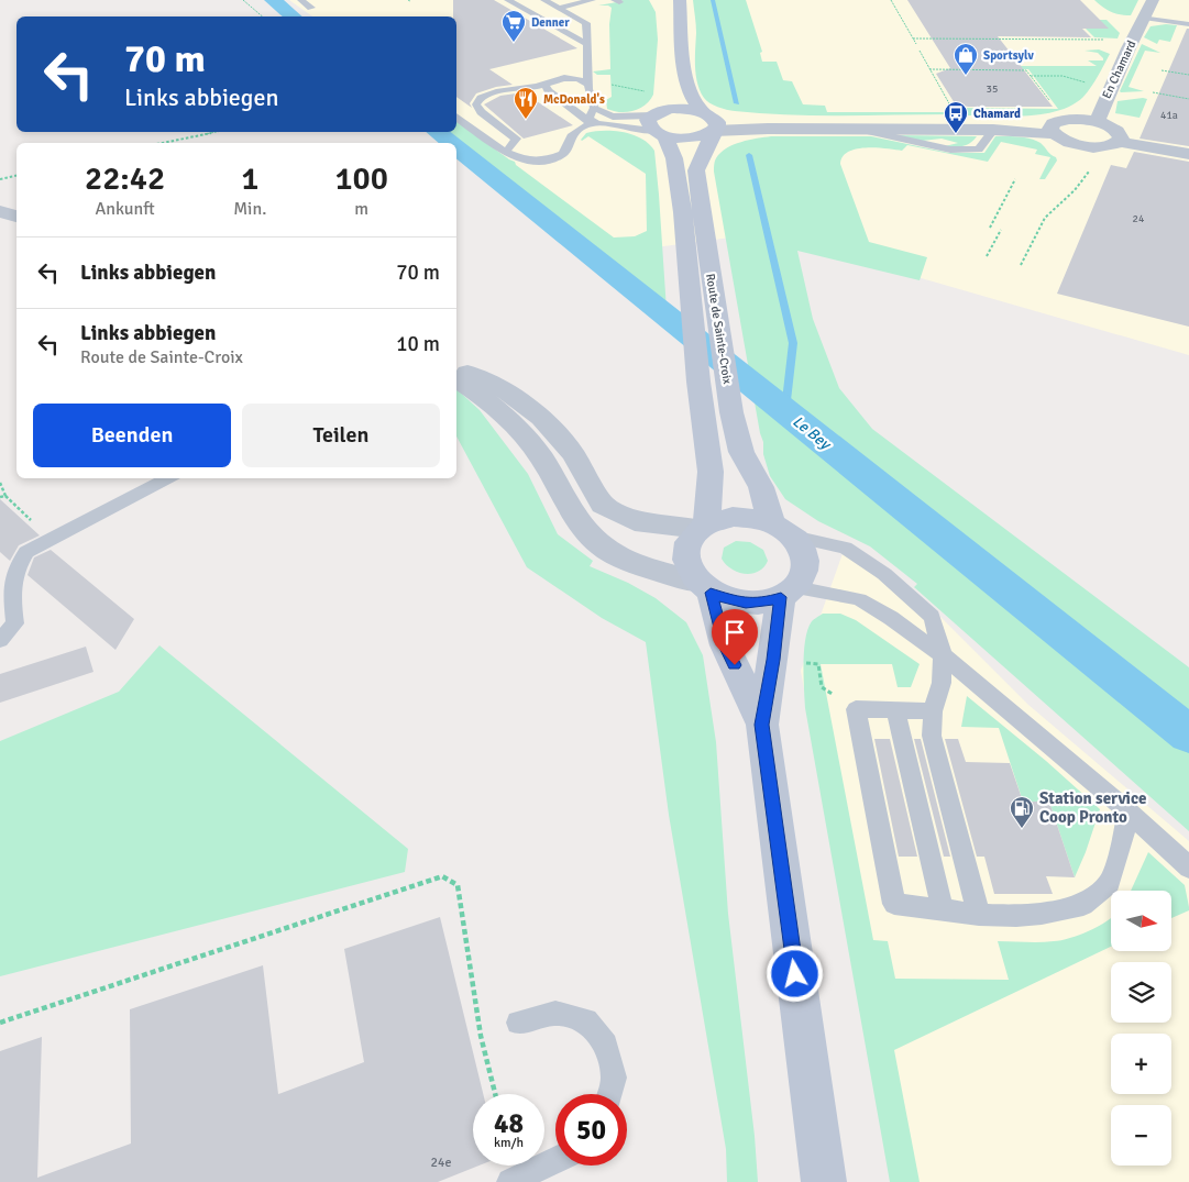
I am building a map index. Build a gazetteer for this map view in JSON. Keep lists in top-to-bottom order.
{
  "streets": {
    "main road": ["Route de Sainte-Croix"],
    "street": ["En Chamard"]
  },
  "water": ["Le Bey"],
  "places": {
    "supermarket": ["Denner"],
    "shop": ["Sportsylv"],
    "restaurant": ["McDonald's"],
    "bus stop": ["Chamard"],
    "fuel station": ["Station service Coop Pronto"]
  },
  "house_numbers": [
    "35",
    "41a",
    "24",
    "24e"
  ],
  "north": "right",
  "page": {
    "turn": ["70 m", "Links abbiegen"],
    "eta": [
      "22:42",
      "Ankunft",
      "1",
      "Min.",
      "100",
      "m"
    ],
    "list": [
      {
        "name": "Links abbiegen",
        "value": "70 m"
      },
      {
        "name": "Links abbiegen",
        "note": "Route de Sainte-Croix",
        "value": "10 m"
      }
    ],
    "buttons": ["Beenden", "Teilen"],
    "map_buttons": ["+", "−"],
    "speed": "48 km/h",
    "limit": "50"
  }
}
